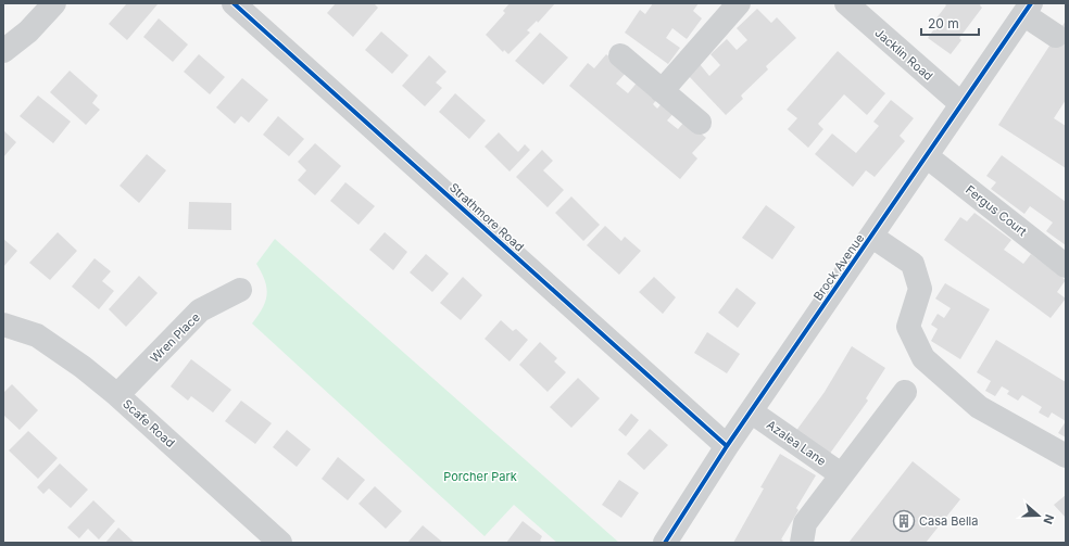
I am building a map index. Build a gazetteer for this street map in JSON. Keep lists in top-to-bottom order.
{
  "streets": {
    "street": [
      "Jacklin Road",
      "Fergus Court",
      "Strathmore Road",
      "Brock Avenue",
      "Wren Place",
      "Scafe Road",
      "Azalea Lane"
    ]
  },
  "crossings": [
    ["Jacklin Road", "Brock Avenue"],
    ["Fergus Court", "Brock Avenue"],
    ["Strathmore Road", "Brock Avenue"],
    ["Brock Avenue", "Azalea Lane"],
    ["Wren Place", "Scafe Road"]
  ],
  "parks": ["Porcher Park"],
  "places": {
    "building": ["Casa Bella"]
  },
  "scale_bar": "20 m",
  "north": "right"
}
